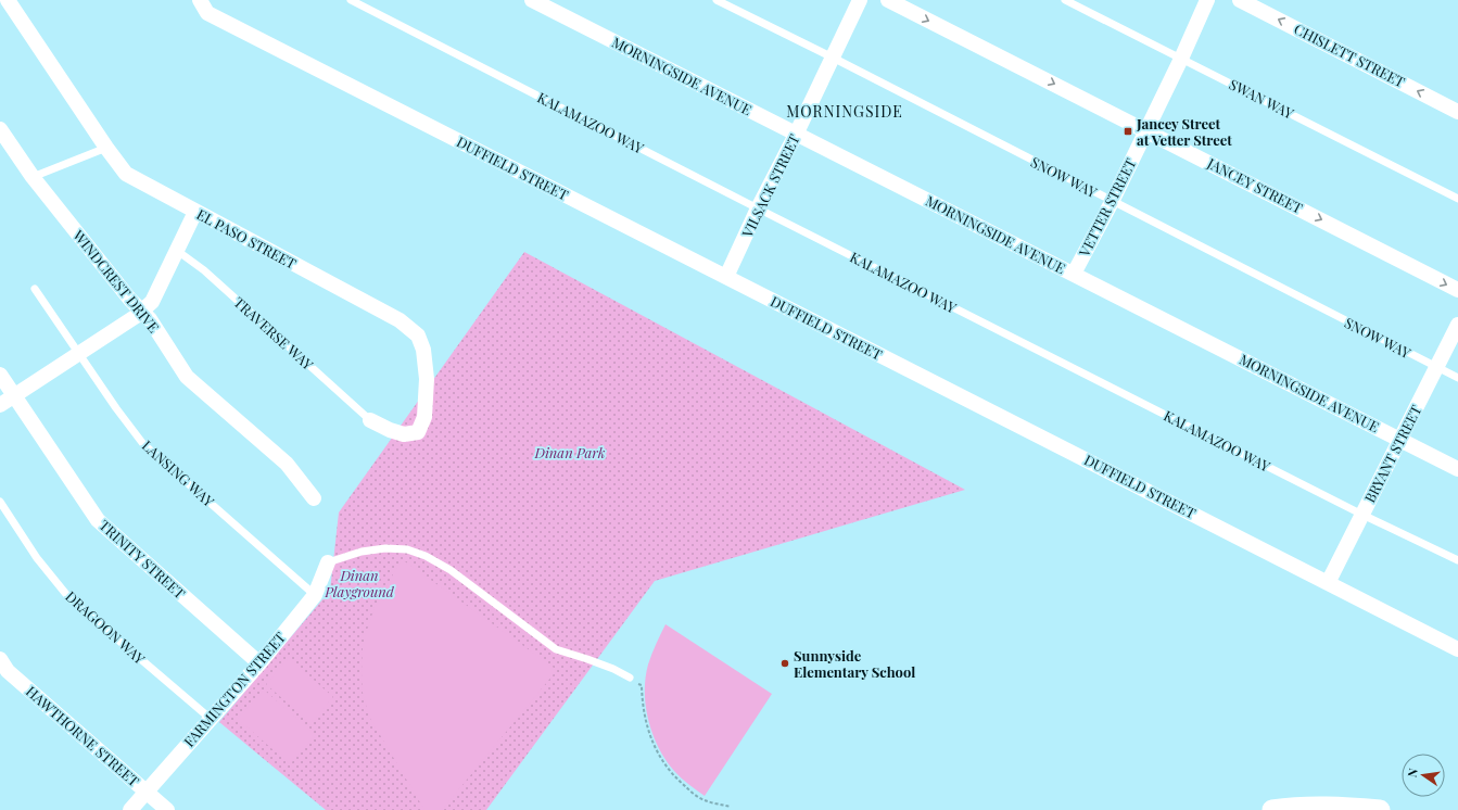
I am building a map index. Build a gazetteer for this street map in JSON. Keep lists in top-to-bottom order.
{
  "streets": {
    "street": [
      "CHISLETT STREET",
      "MORNINGSIDE AVENUE",
      "DUFFIELD STREET",
      "VILSACK STREET",
      "JANCEY STREET",
      "VETTER STREET",
      "EL PASO STREET",
      "WINDCREST DRIVE",
      "BRYANT STREET",
      "TRINITY STREET",
      "FARMINGTON STREET",
      "HAWTHORNE STREET"
    ],
    "lane": [
      "SWAN WAY",
      "KALAMAZOO WAY",
      "SNOW WAY",
      "TRAVERSE WAY",
      "LANSING WAY",
      "DRAGOON WAY"
    ]
  },
  "crossings": [
    ["MORNINGSIDE AVENUE", "VILSACK STREET"],
    ["MORNINGSIDE AVENUE", "VETTER STREET"],
    ["MORNINGSIDE AVENUE", "BRYANT STREET"],
    ["SWAN WAY", "VETTER STREET"],
    ["KALAMAZOO WAY", "VILSACK STREET"],
    ["KALAMAZOO WAY", "BRYANT STREET"],
    ["DUFFIELD STREET", "VILSACK STREET"],
    ["DUFFIELD STREET", "BRYANT STREET"],
    ["SNOW WAY", "VILSACK STREET"],
    ["SNOW WAY", "VETTER STREET"],
    ["SNOW WAY", "BRYANT STREET"],
    ["JANCEY STREET", "VETTER STREET"],
    ["EL PASO STREET", "TRAVERSE WAY"],
    ["LANSING WAY", "FARMINGTON STREET"],
    ["TRINITY STREET", "FARMINGTON STREET"],
    ["DRAGOON WAY", "FARMINGTON STREET"],
    ["FARMINGTON STREET", "HAWTHORNE STREET"]
  ],
  "one_way": ["CHISLETT STREET", "JANCEY STREET"],
  "districts": ["MORNINGSIDE"],
  "parks": ["Dinan Park", "Dinan Playground"],
  "places": {
    "transit": ["Jancey Street at Vetter Street"],
    "other": ["Sunnyside Elementary School"]
  },
  "north": "left"
}
